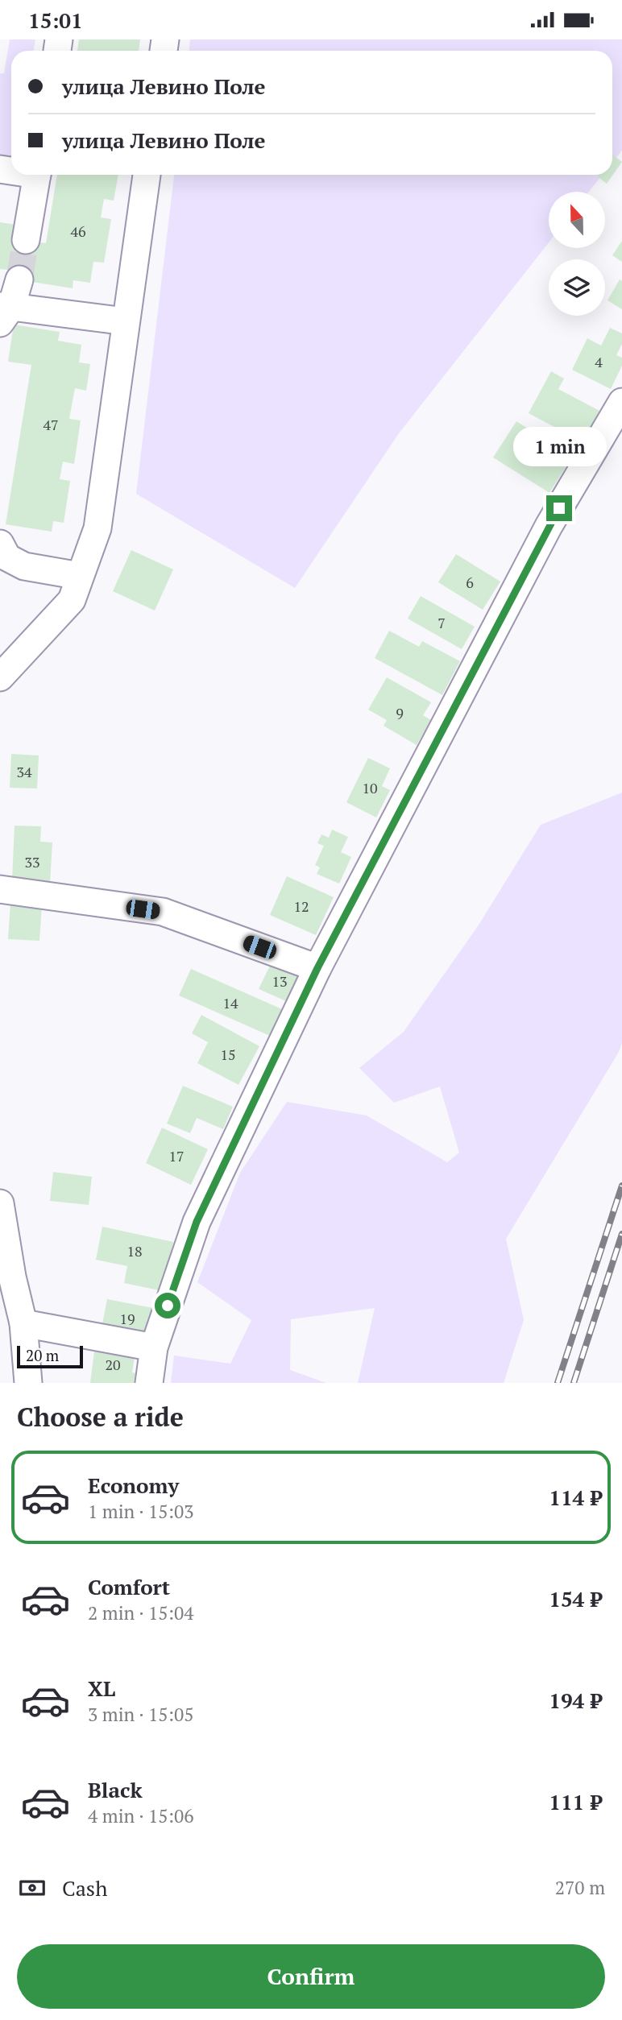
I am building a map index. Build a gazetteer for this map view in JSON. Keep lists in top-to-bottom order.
{
  "house_numbers": [
    "46",
    "4",
    "47",
    "6",
    "7",
    "9",
    "34",
    "10",
    "33",
    "12",
    "13",
    "14",
    "15",
    "17",
    "18",
    "19",
    "20"
  ],
  "scale_bar": "20 m",
  "north": "top",
  "page": {
    "status": "15:01",
    "banner": ["улица Левино Поле", "улица Левино Поле"],
    "bubble": "1 min",
    "scale": "20 m",
    "heading": "Choose a ride",
    "list": [
      {
        "name": "Economy",
        "note": "1 min · 15:03",
        "value": "114 ₽"
      },
      {
        "name": "Comfort",
        "note": "2 min · 15:04",
        "value": "154 ₽"
      },
      {
        "name": "XL",
        "note": "3 min · 15:05",
        "value": "194 ₽"
      },
      {
        "name": "Black",
        "note": "4 min · 15:06",
        "value": "111 ₽"
      }
    ],
    "pay": ["Cash", "270 m"],
    "buttons": "Confirm"
  }
}
